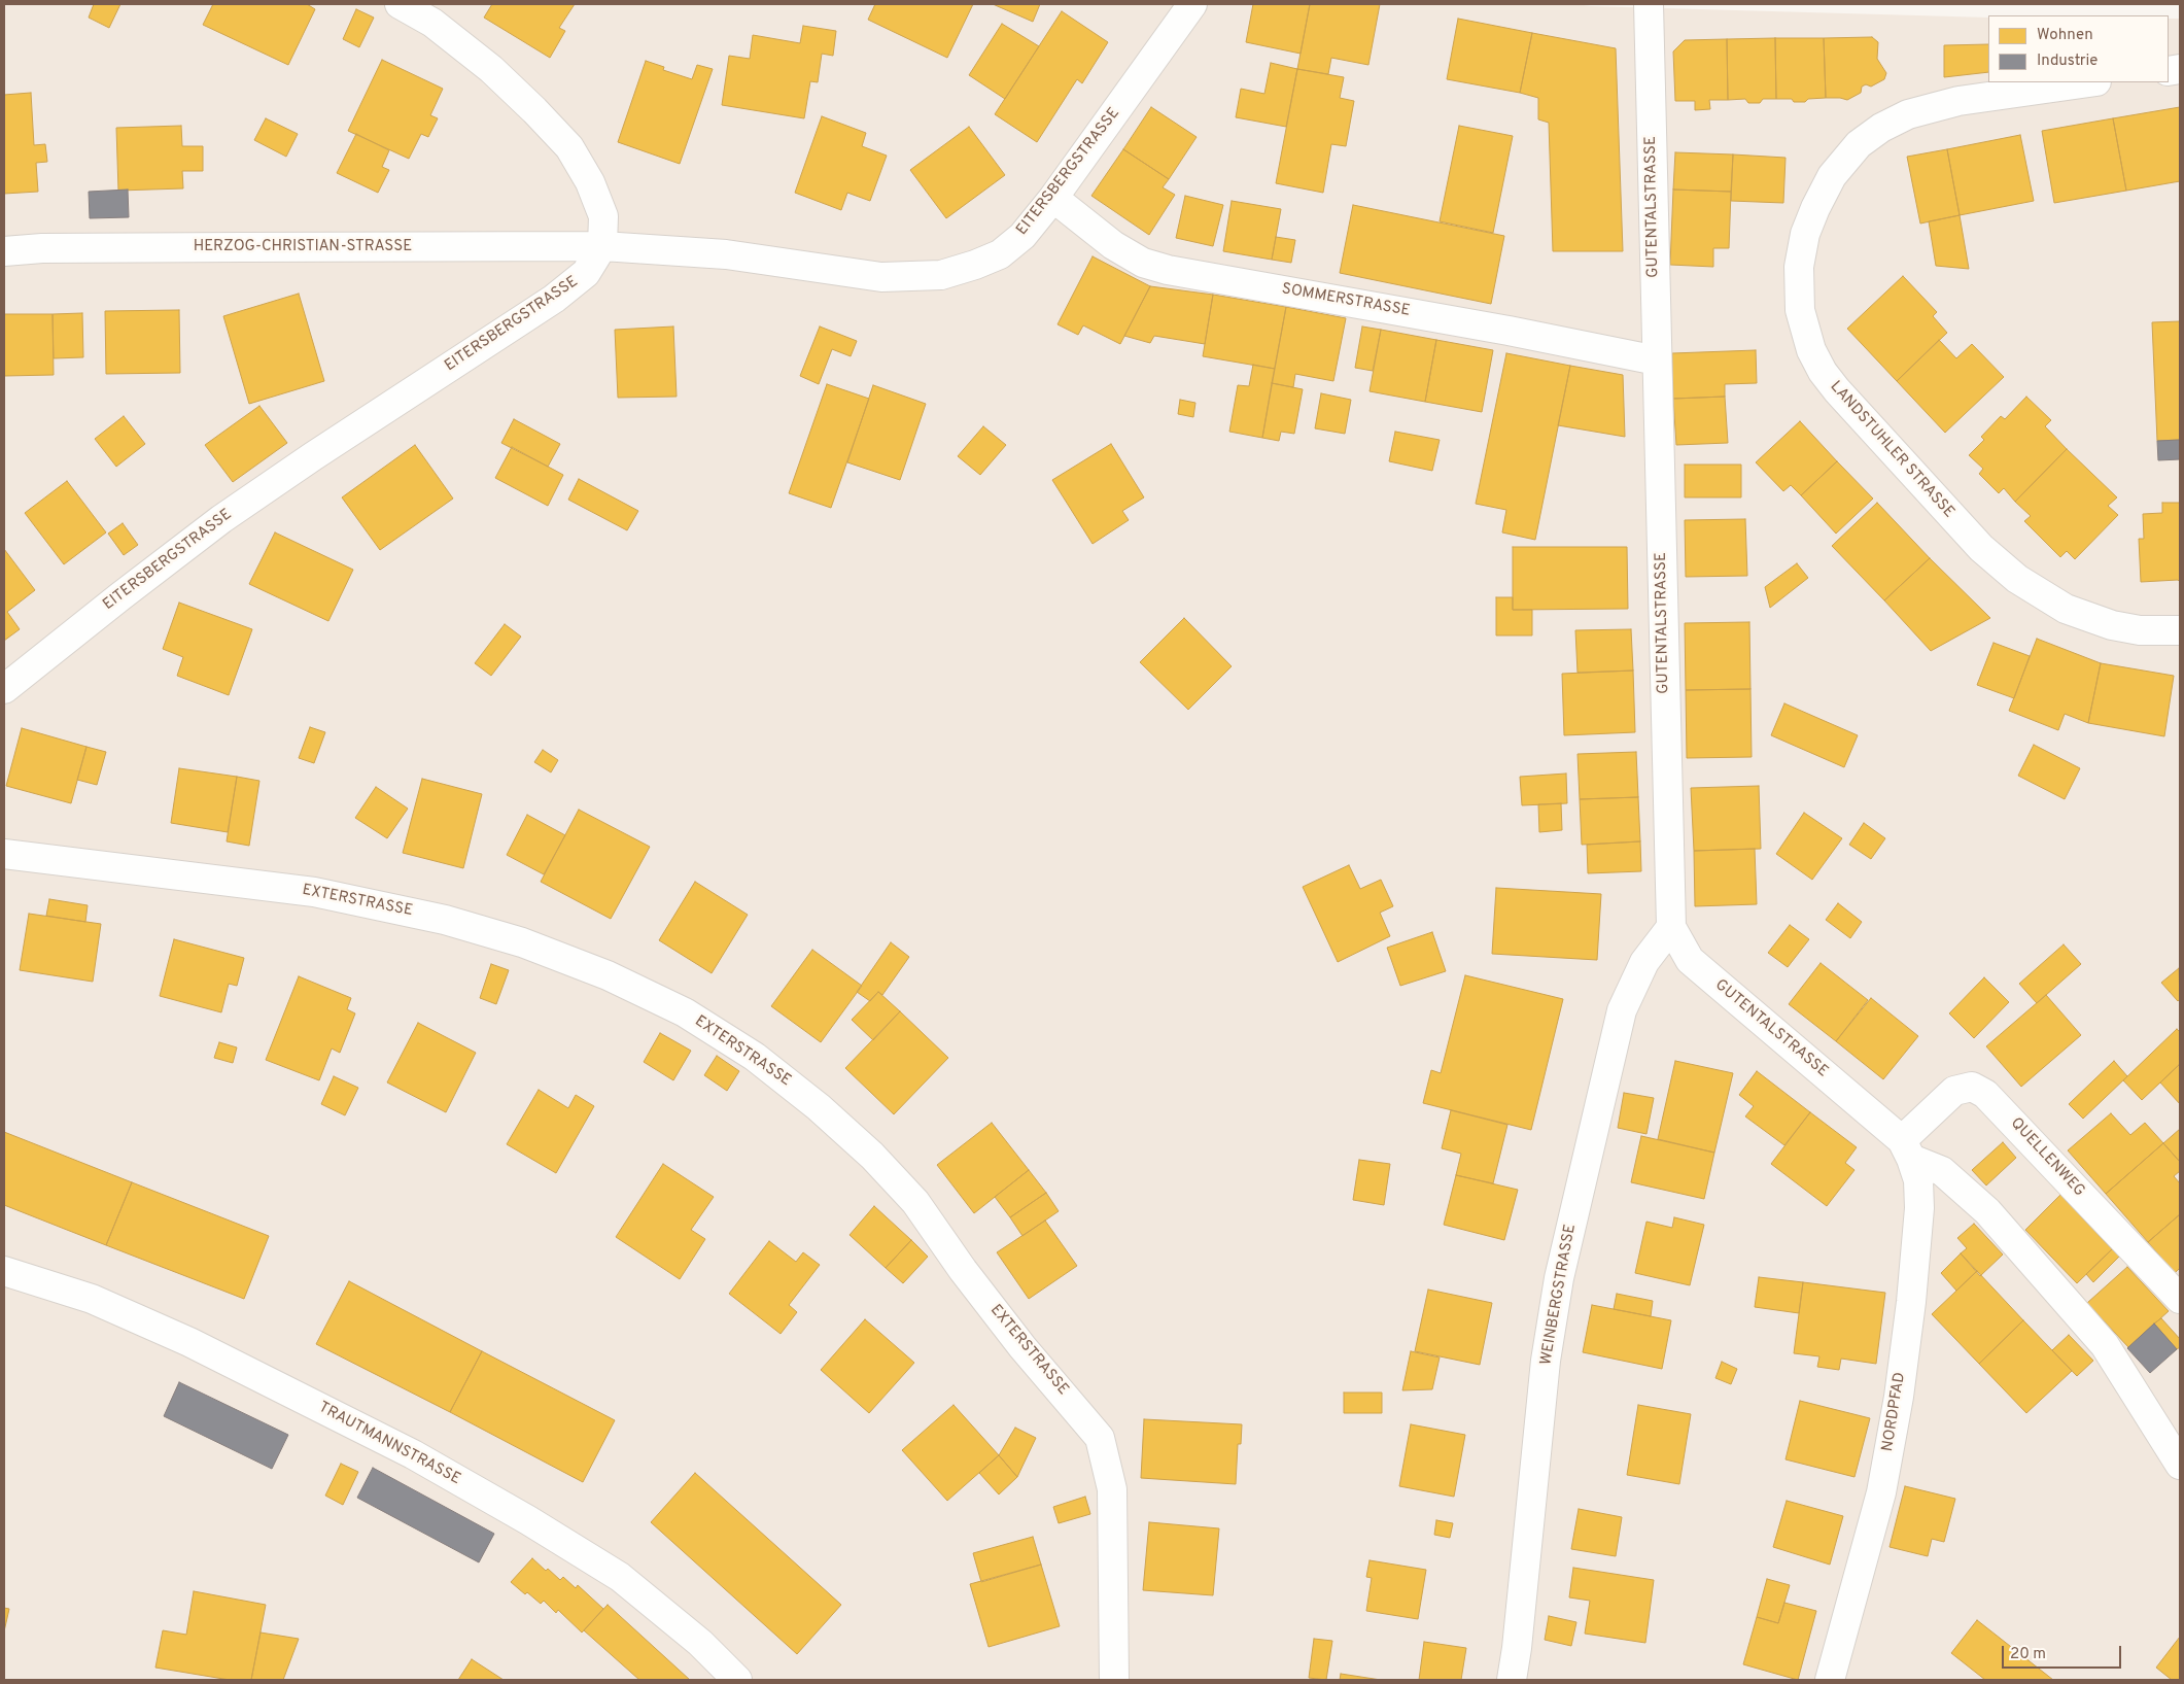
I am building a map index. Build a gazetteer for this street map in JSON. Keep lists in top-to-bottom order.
{
  "streets": {
    "street": [
      "EITERSBERGSTRASSE",
      "GUTENTALSTRASSE",
      "HERZOG-CHRISTIAN-STRASSE",
      "SOMMERSTRASSE",
      "LANDSTUHLER STRASSE",
      "EXTERSTRASSE",
      "QUELLENWEG",
      "WEINBERGSTRASSE",
      "NORDPFAD",
      "TRAUTMANNSTRASSE"
    ]
  },
  "crossings": [
    ["EITERSBERGSTRASSE", "HERZOG-CHRISTIAN-STRASSE"],
    ["EITERSBERGSTRASSE", "SOMMERSTRASSE"],
    ["GUTENTALSTRASSE", "SOMMERSTRASSE"],
    ["GUTENTALSTRASSE", "QUELLENWEG"],
    ["GUTENTALSTRASSE", "WEINBERGSTRASSE"],
    ["GUTENTALSTRASSE", "NORDPFAD"],
    ["QUELLENWEG", "NORDPFAD"]
  ],
  "legend": ["Wohnen", "Industrie"],
  "scale_bar": "20 m"
}
